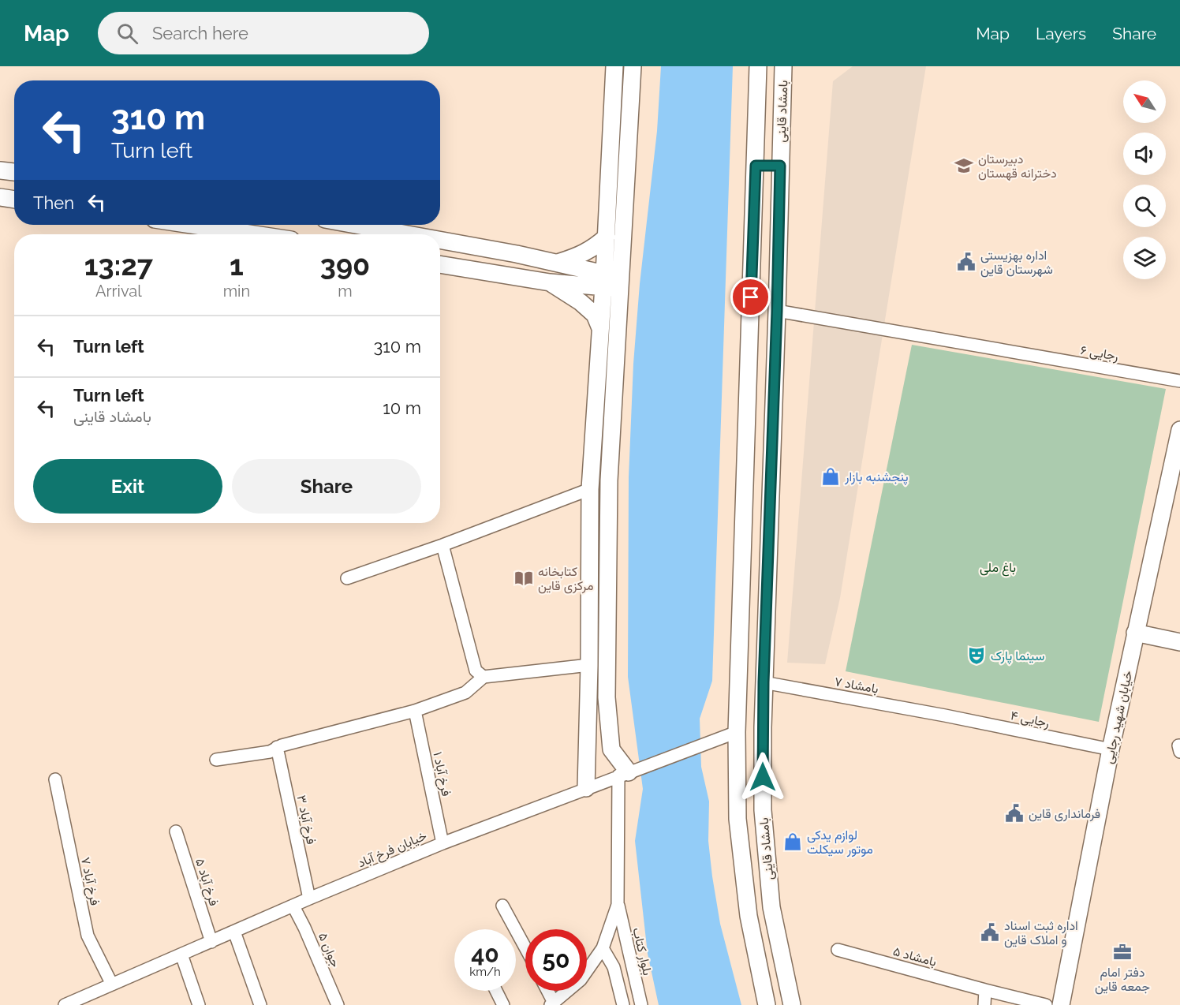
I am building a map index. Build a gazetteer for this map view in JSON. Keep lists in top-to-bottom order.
{
  "streets": {
    "street": [
      "بامشاد قاینی",
      "رجایی ۶",
      "بامشاد ۷",
      "خیابان شهید رجایی",
      "رجایی ۴",
      "فرخ آباد ۱",
      "فرخ آباد ۳",
      "خیابان فرخ آباد",
      "فرخ آباد ۷",
      "فرخ آباد ۵",
      "جوان ۵",
      "بلوار کتاب",
      "بامشاد ۵"
    ]
  },
  "crossings": [
    ["بامشاد قاینی", "رجایی ۶"],
    ["بامشاد قاینی", "بامشاد ۷"],
    ["بامشاد قاینی", "خیابان فرخ آباد"],
    ["بامشاد ۷", "رجایی ۴"],
    ["خیابان شهید رجایی", "رجایی ۴"],
    ["فرخ آباد ۱", "خیابان فرخ آباد"],
    ["فرخ آباد ۳", "خیابان فرخ آباد"],
    ["خیابان فرخ آباد", "فرخ آباد ۷"],
    ["خیابان فرخ آباد", "فرخ آباد ۵"],
    ["خیابان فرخ آباد", "جوان ۵"]
  ],
  "parks": ["باغ ملی"],
  "places": {
    "school or university": ["دبیرستان دخترانه قهستان"],
    "public building": ["اداره بهزیستی شهرستان قاین", "فرمانداری قاین", "اداره ثبت اسناد و املاک قاین"],
    "shop": ["پنجشنبه بازار", "لوازم یدکی موتور سیکلت"],
    "library": ["کتابخانه مرکزی قاین"],
    "theatre": ["سینما پارک"],
    "office": ["دفتر امام جمعه قاین"]
  },
  "north": "top left",
  "page": {
    "header": "Map",
    "search": "Search here",
    "nav": ["Map", "Layers", "Share"],
    "turn": ["310 m", "Turn left"],
    "then": "Then",
    "eta": [
      "13:27",
      "Arrival",
      "1",
      "min",
      "390",
      "m"
    ],
    "list": [
      {
        "name": "Turn left",
        "value": "310 m"
      },
      {
        "name": "Turn left",
        "note": "بامشاد قاینی",
        "value": "10 m"
      }
    ],
    "buttons": ["Exit", "Share"],
    "speed": "40 km/h",
    "limit": "50"
  }
}
